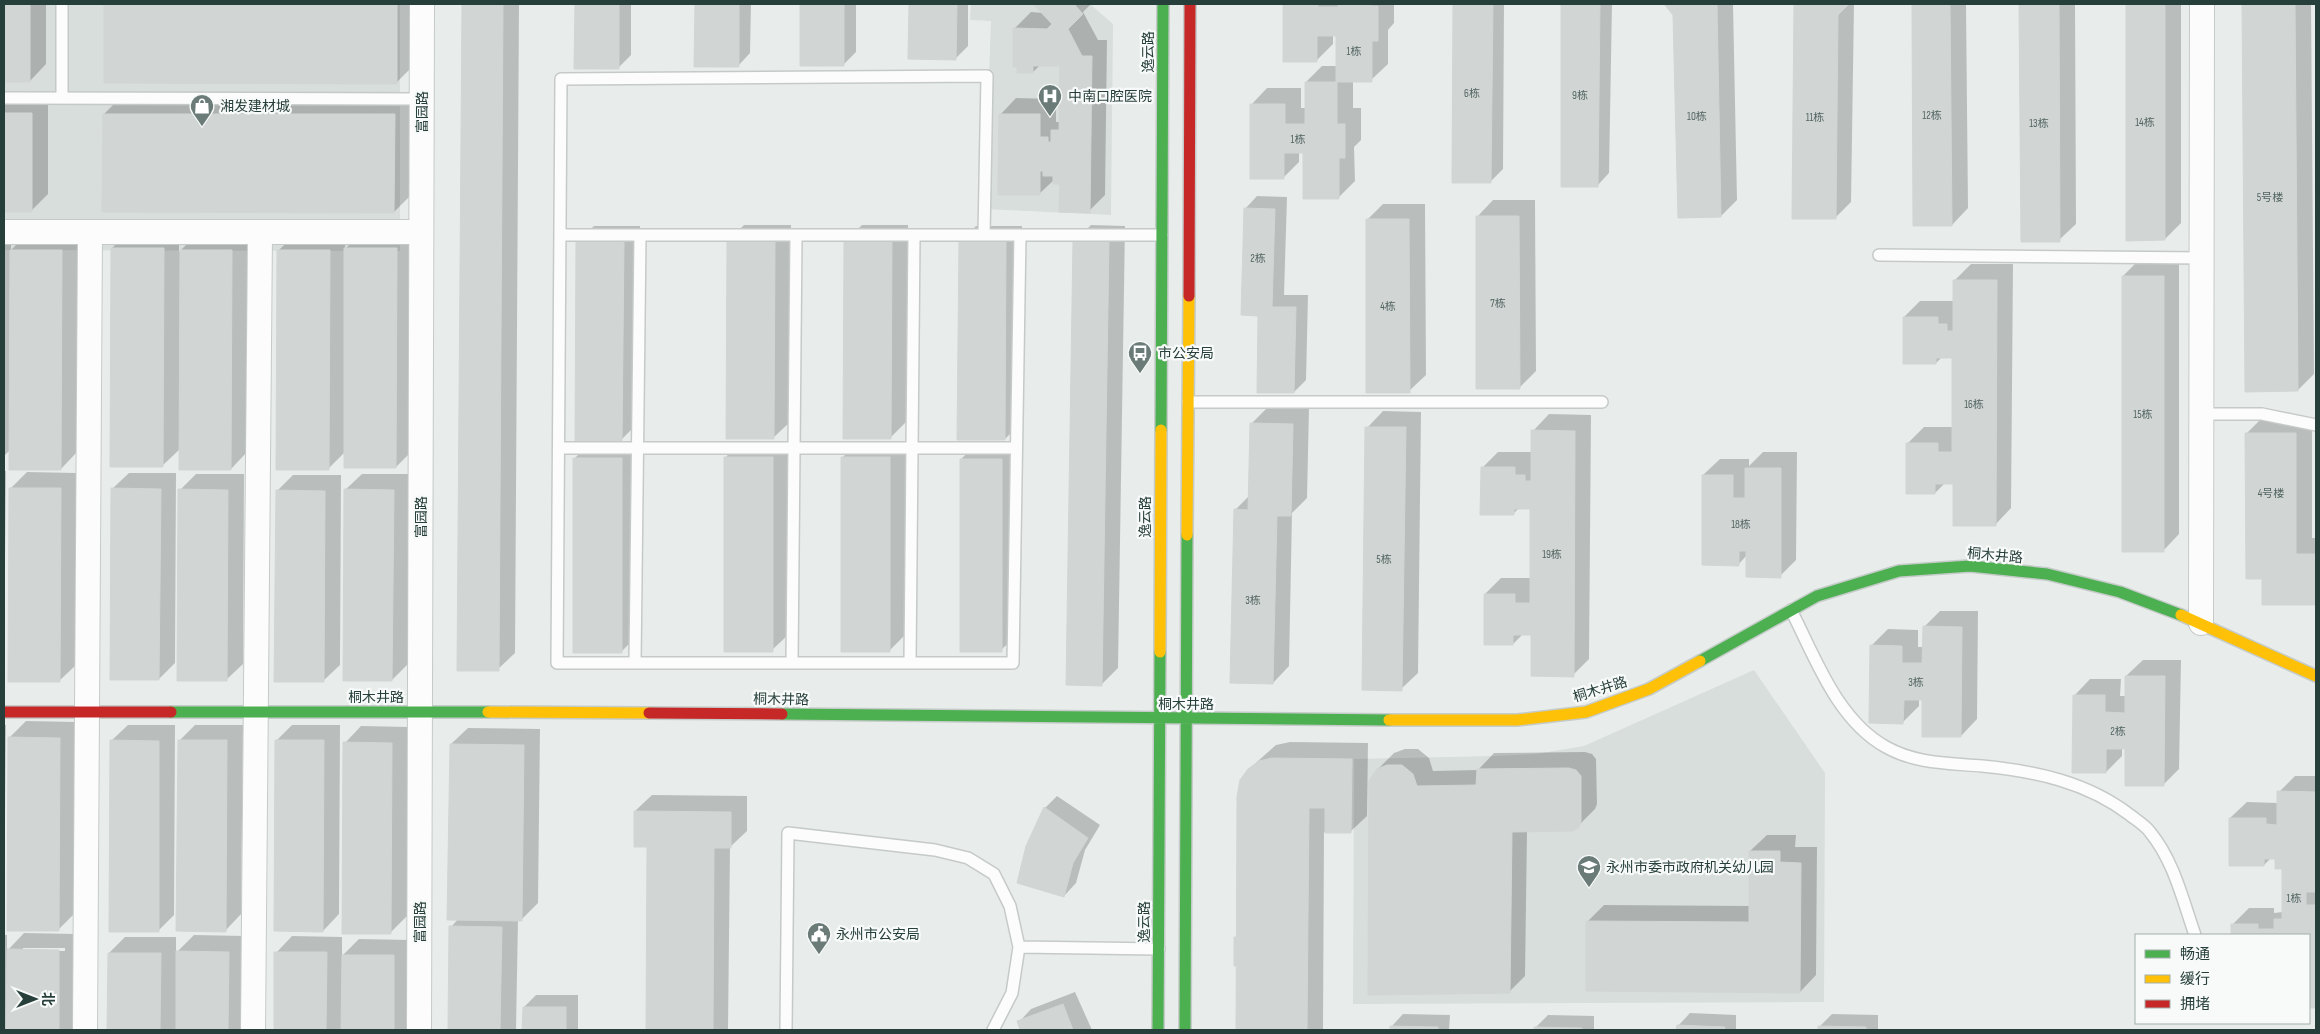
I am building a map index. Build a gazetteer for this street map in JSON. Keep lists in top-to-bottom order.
{
  "streets": {
    "street": ["逸云路", "富园路", "桐木井路"]
  },
  "crossings": [
    ["逸云路", "桐木井路"],
    ["富园路", "桐木井路"]
  ],
  "places": {
    "hospital": ["中南口腔医院"],
    "shop": ["湘发建材城"],
    "bus stop": ["市公安局"],
    "school or university": ["永州市委市政府机关幼儿园"],
    "public building": ["永州市公安局"]
  },
  "house_numbers": [
    "1栋",
    "6栋",
    "9栋",
    "12栋",
    "10栋",
    "11栋",
    "14栋",
    "13栋",
    "1栋",
    "5号楼",
    "2栋",
    "7栋",
    "4栋",
    "16栋",
    "15栋",
    "4号楼",
    "18栋",
    "19栋",
    "5栋",
    "3栋",
    "3栋",
    "2栋",
    "1栋"
  ],
  "legend": ["畅通", "缓行", "拥堵"],
  "north": "right"
}
